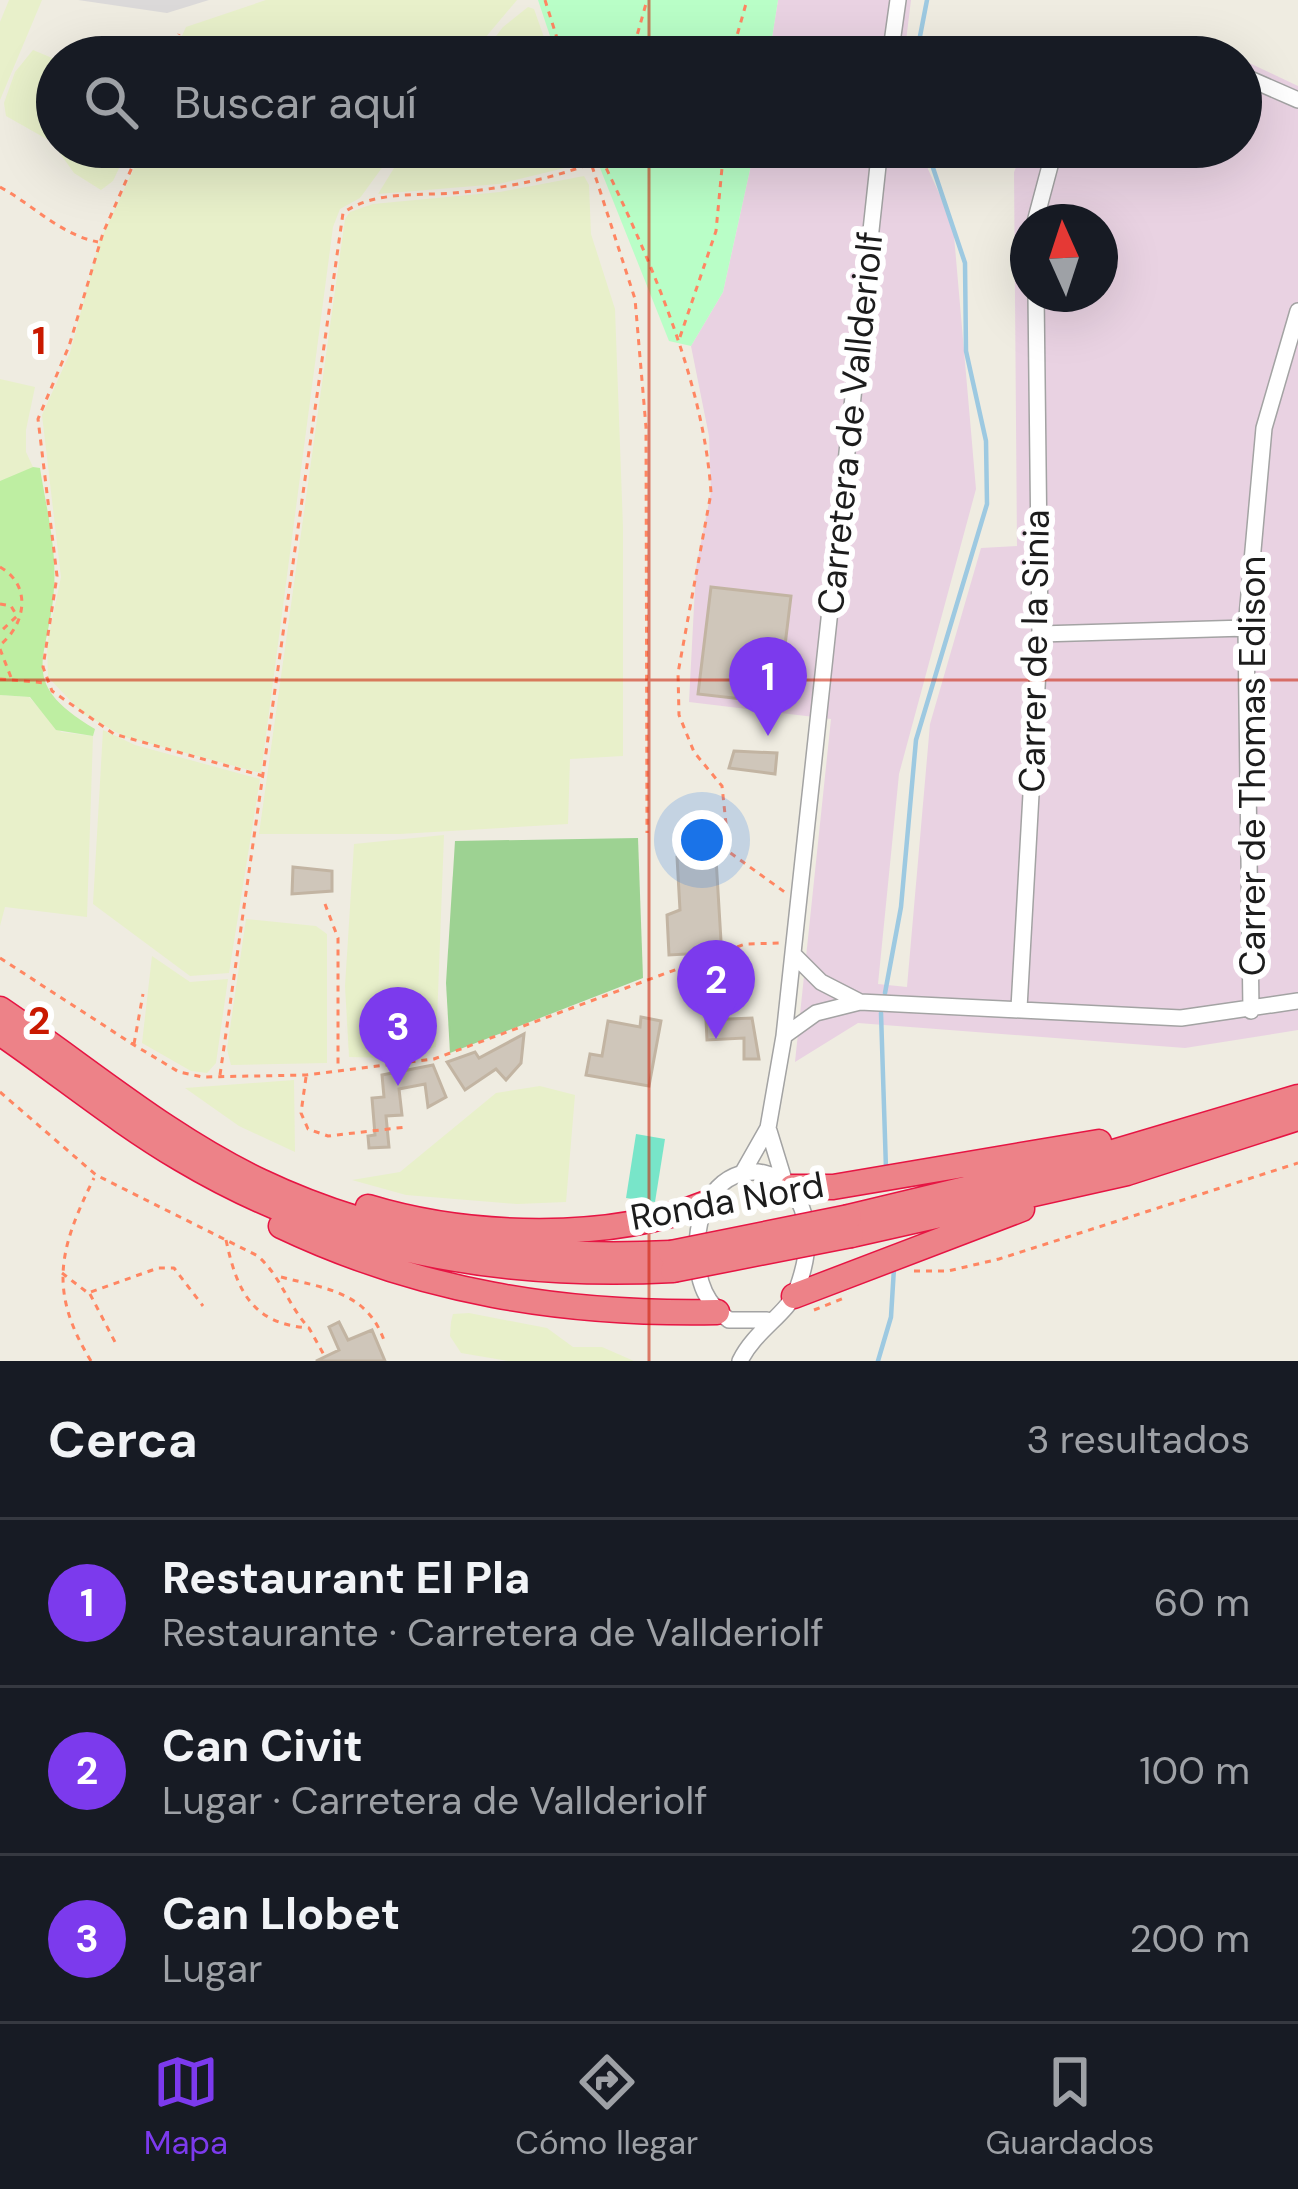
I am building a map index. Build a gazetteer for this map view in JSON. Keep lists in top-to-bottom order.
{
  "streets": {
    "highway": ["Ronda Nord"],
    "street": ["Carretera de Vallderiolf", "Carrer de la Sinia", "Carrer de Thomas Edison"]
  },
  "north": "top",
  "page": {
    "search": "Buscar aquí",
    "pins": ["1", "2", "3"],
    "heading": ["Cerca", "3 resultados"],
    "list": [
      {
        "mark": "1",
        "name": "Restaurant El Pla",
        "note": "Restaurante · Carretera de Vallderiolf",
        "value": "60 m"
      },
      {
        "mark": "2",
        "name": "Can Civit",
        "note": "Lugar · Carretera de Vallderiolf",
        "value": "100 m"
      },
      {
        "mark": "3",
        "name": "Can Llobet",
        "note": "Lugar",
        "value": "200 m"
      }
    ],
    "nav": ["Mapa", "Cómo llegar", "Guardados"]
  },
  "grid": {
    "rows": ["1", "2"]
  }
}
